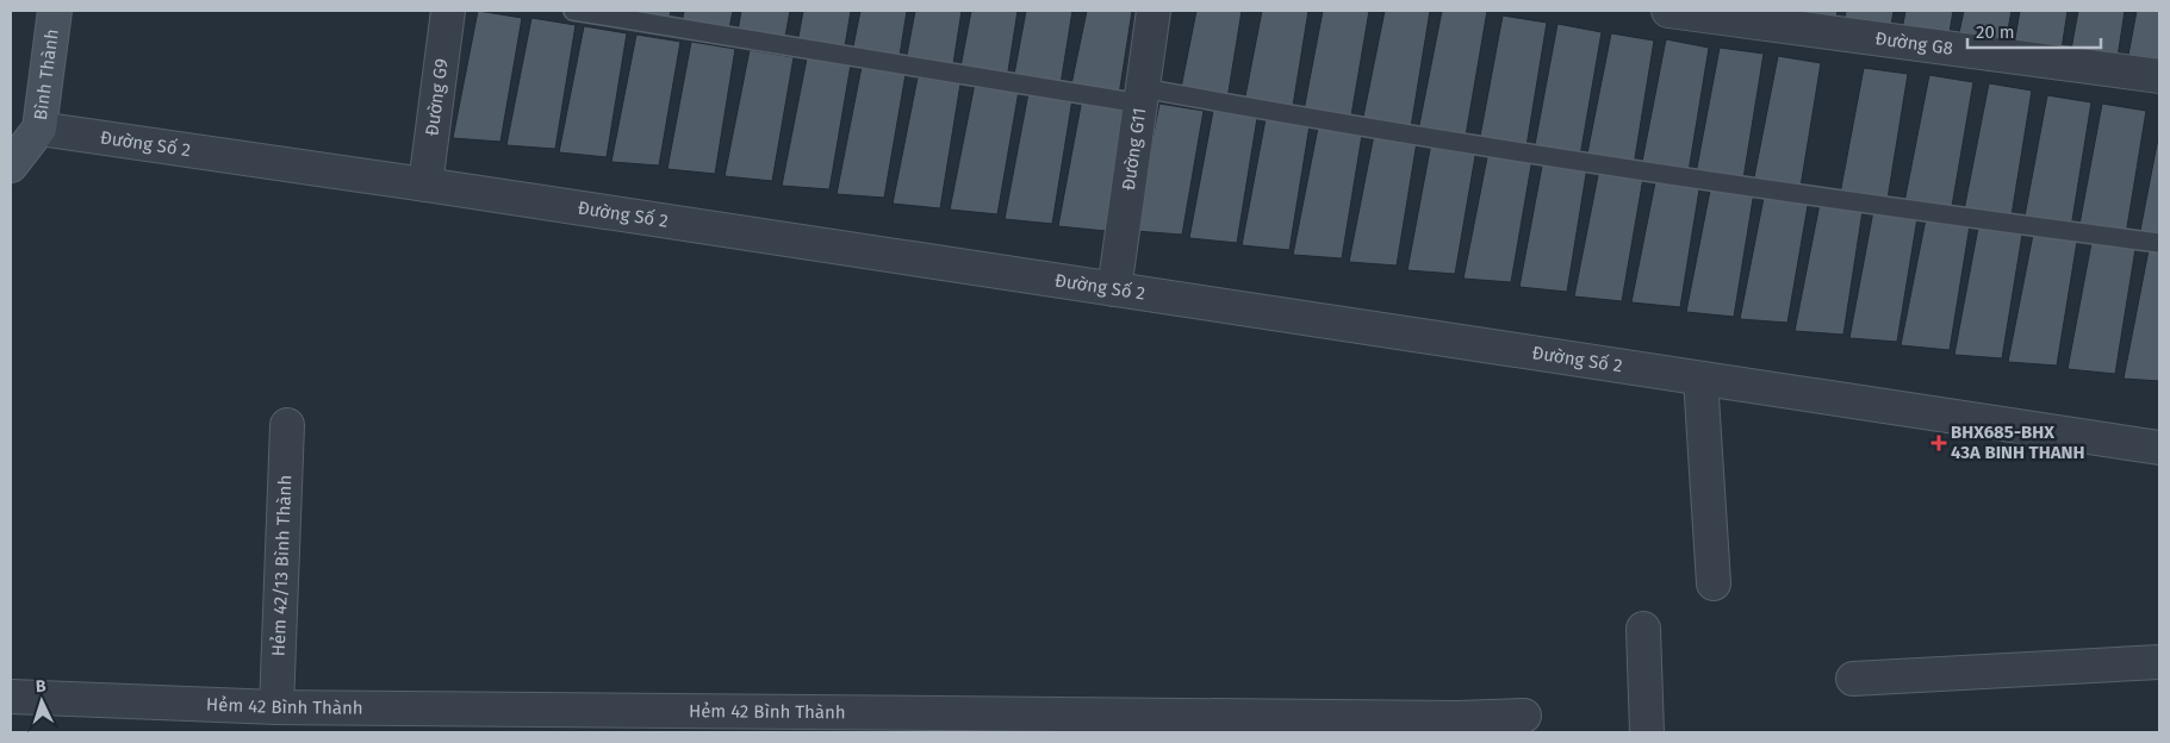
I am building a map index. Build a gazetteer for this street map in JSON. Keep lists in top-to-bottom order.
{
  "streets": {
    "street": [
      "Đường G8",
      "Bình Thành",
      "Đường G9",
      "Đường Số 2",
      "Đường G11",
      "Hẻm 42/13 Bình Thành",
      "Hẻm 42 Bình Thành"
    ]
  },
  "crossings": [
    ["Bình Thành", "Đường Số 2"],
    ["Đường G9", "Đường Số 2"],
    ["Đường Số 2", "Đường G11"],
    ["Hẻm 42/13 Bình Thành", "Hẻm 42 Bình Thành"]
  ],
  "places": {
    "health": ["BHX685-BHX 43A BINH THANH"]
  },
  "scale_bar": "20 m",
  "north": "top"
}
